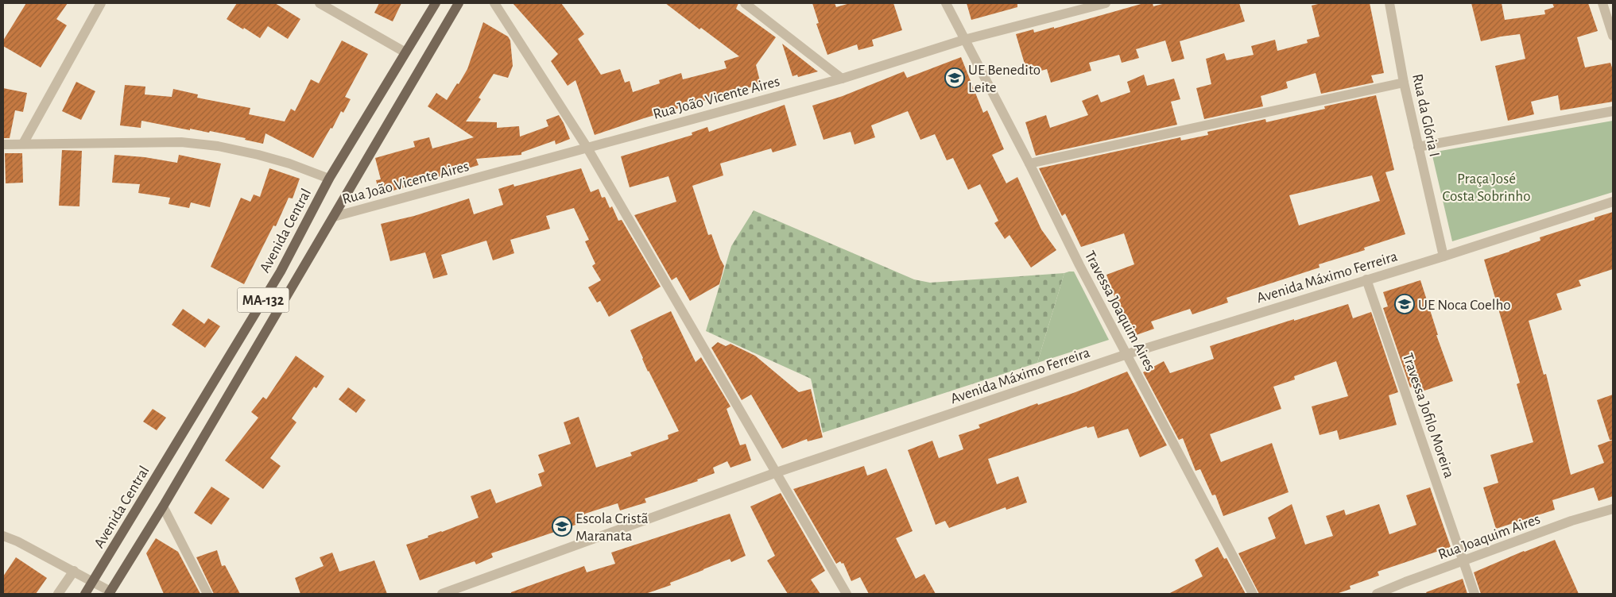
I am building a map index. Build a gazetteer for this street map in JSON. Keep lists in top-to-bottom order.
{
  "streets": {
    "main road": ["Avenida Central", "MA-132"],
    "street": [
      "Rua João Vicente Aires",
      "Rua da Glória I",
      "Avenida Máximo Ferreira",
      "Travessa Joaquim Aires",
      "Travessa Jofilo Moreira",
      "Rua Joaquim Aires"
    ]
  },
  "crossings": [
    ["Rua João Vicente Aires", "MA-132"],
    ["Rua João Vicente Aires", "Travessa Joaquim Aires"],
    ["Rua da Glória I", "Avenida Máximo Ferreira"],
    ["Avenida Máximo Ferreira", "Travessa Joaquim Aires"],
    ["Avenida Máximo Ferreira", "Travessa Jofilo Moreira"],
    ["Travessa Jofilo Moreira", "Rua Joaquim Aires"]
  ],
  "parks": ["Praça José Costa Sobrinho"],
  "places": {
    "school or university": ["UE Benedito Leite", "UE Noca Coelho", "Escola Cristã Maranata"]
  }
}
